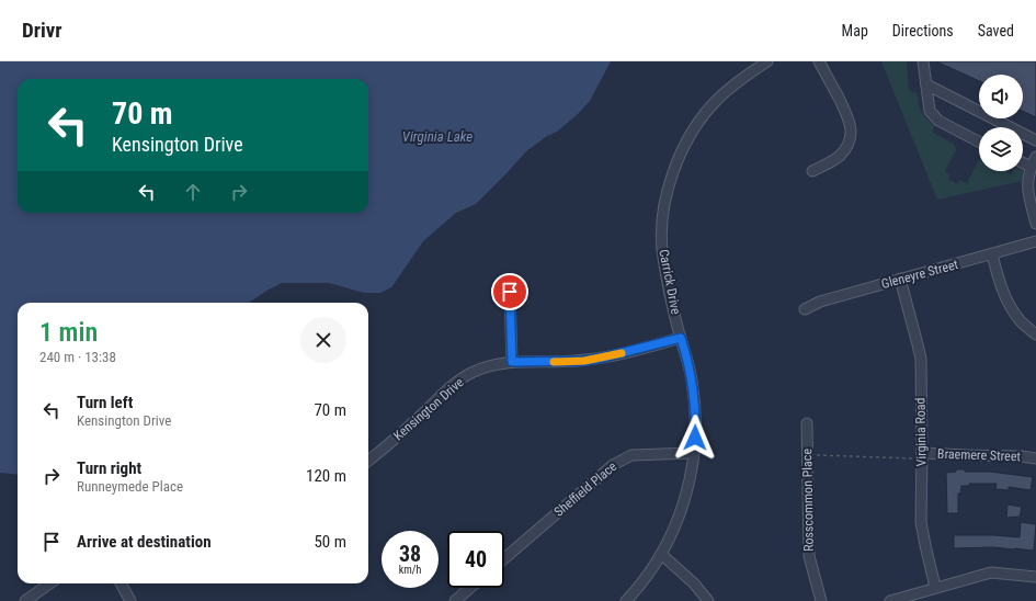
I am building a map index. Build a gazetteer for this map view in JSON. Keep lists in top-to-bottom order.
{
  "streets": {
    "street": [
      "Gleneyre Street",
      "Carrick Drive",
      "Kensington Drive",
      "Virginia Road",
      "Braemere Street",
      "Sheffield Place",
      "Rosscommon Place"
    ]
  },
  "crossings": [
    ["Gleneyre Street", "Virginia Road"],
    ["Carrick Drive", "Kensington Drive"],
    ["Carrick Drive", "Sheffield Place"],
    ["Virginia Road", "Braemere Street"]
  ],
  "water": ["Virginia Lake"],
  "page": {
    "header": "Drivr",
    "nav": ["Map", "Directions", "Saved"],
    "turn": ["70 m", "Kensington Drive"],
    "heading": ["1 min", "240 m · 13:38"],
    "list": [
      {
        "name": "Turn left",
        "note": "Kensington Drive",
        "value": "70 m"
      },
      {
        "name": "Turn right",
        "note": "Runneymede Place",
        "value": "120 m"
      },
      {
        "name": "Arrive at destination",
        "value": "50 m"
      }
    ],
    "speed": "38 km/h",
    "limit": "40"
  }
}
